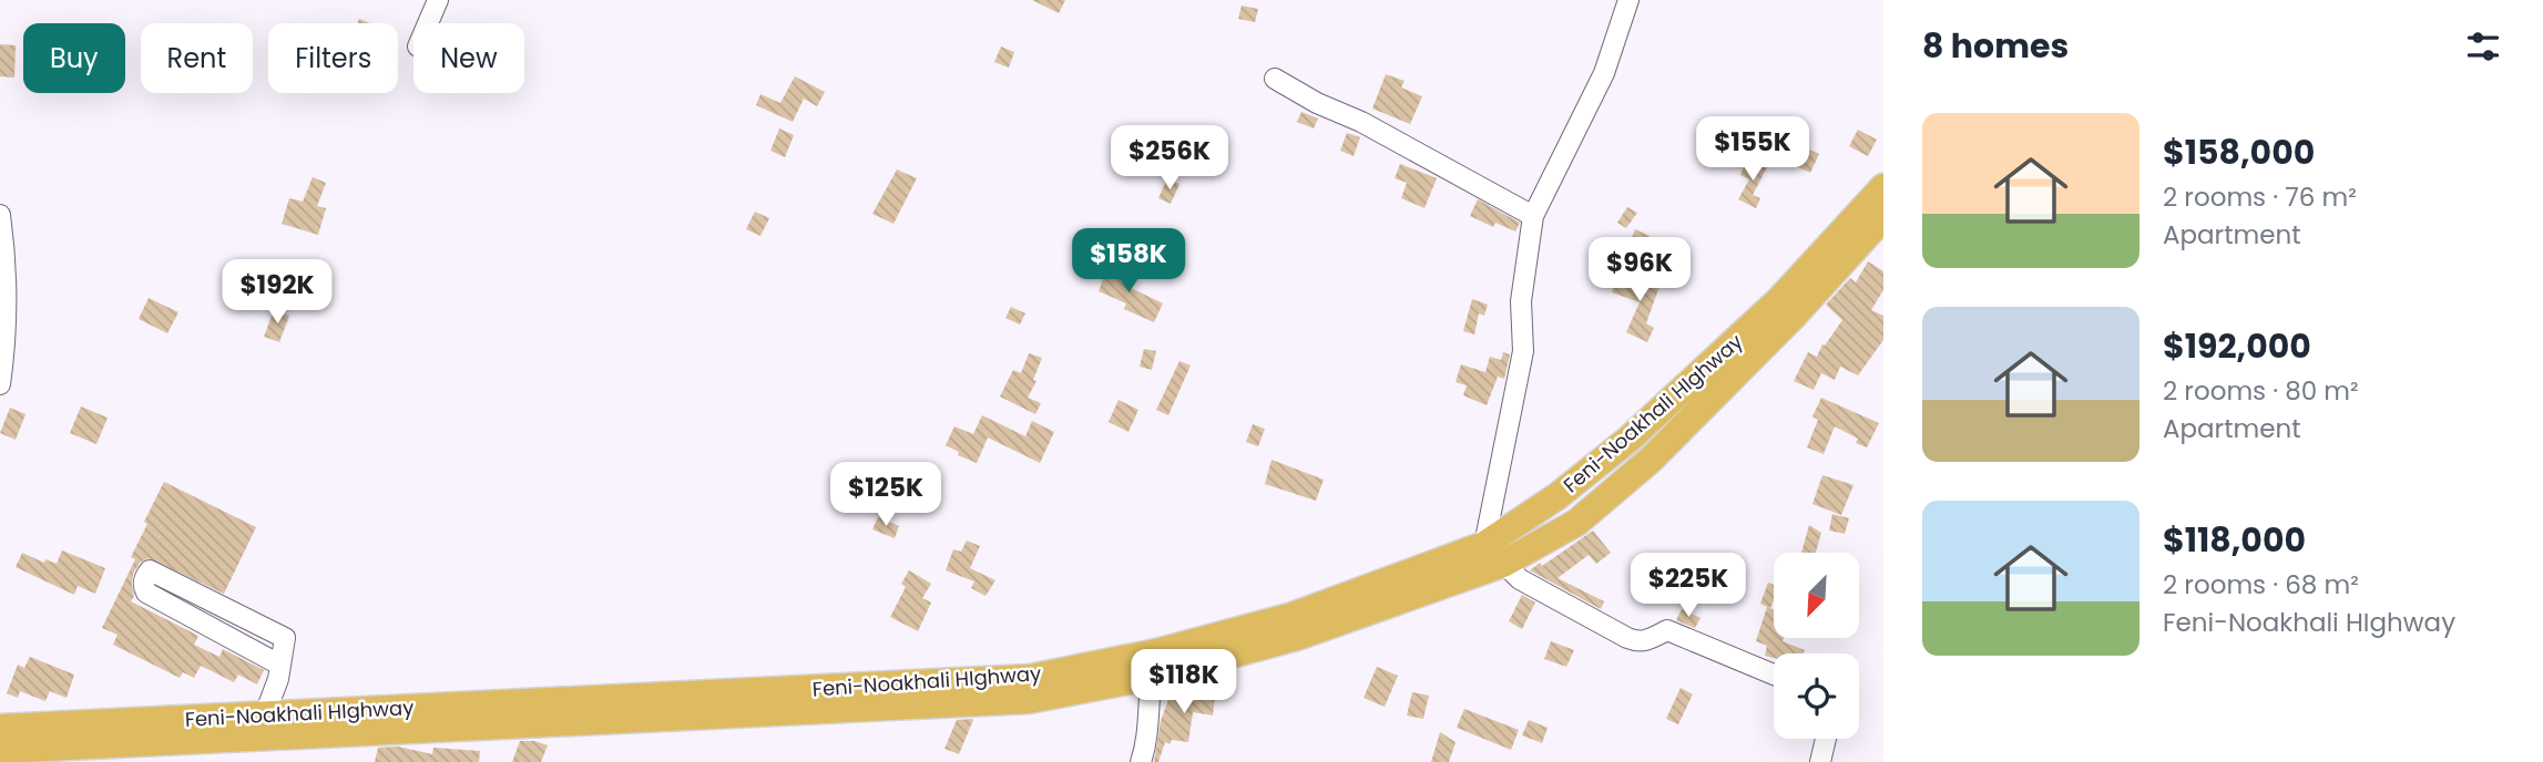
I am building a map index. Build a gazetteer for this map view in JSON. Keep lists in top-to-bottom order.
{
  "streets": {
    "highway": ["Feni-Noakhali HIghway"]
  },
  "north": "bottom left",
  "page": {
    "heading": "8 homes",
    "chip": [
      "Buy",
      "Rent",
      "Filters",
      "New"
    ],
    "list": [
      {
        "name": "$158,000",
        "note": "2 rooms · 76 m² · Apartment"
      },
      {
        "name": "$192,000",
        "note": "2 rooms · 80 m² · Apartment"
      },
      {
        "name": "$118,000",
        "note": "2 rooms · 68 m² · Feni-Noakhali HIghway"
      }
    ],
    "price": [
      "$155K",
      "$256K",
      "$158K",
      "$96K",
      "$192K",
      "$125K",
      "$225K",
      "$118K"
    ]
  }
}
